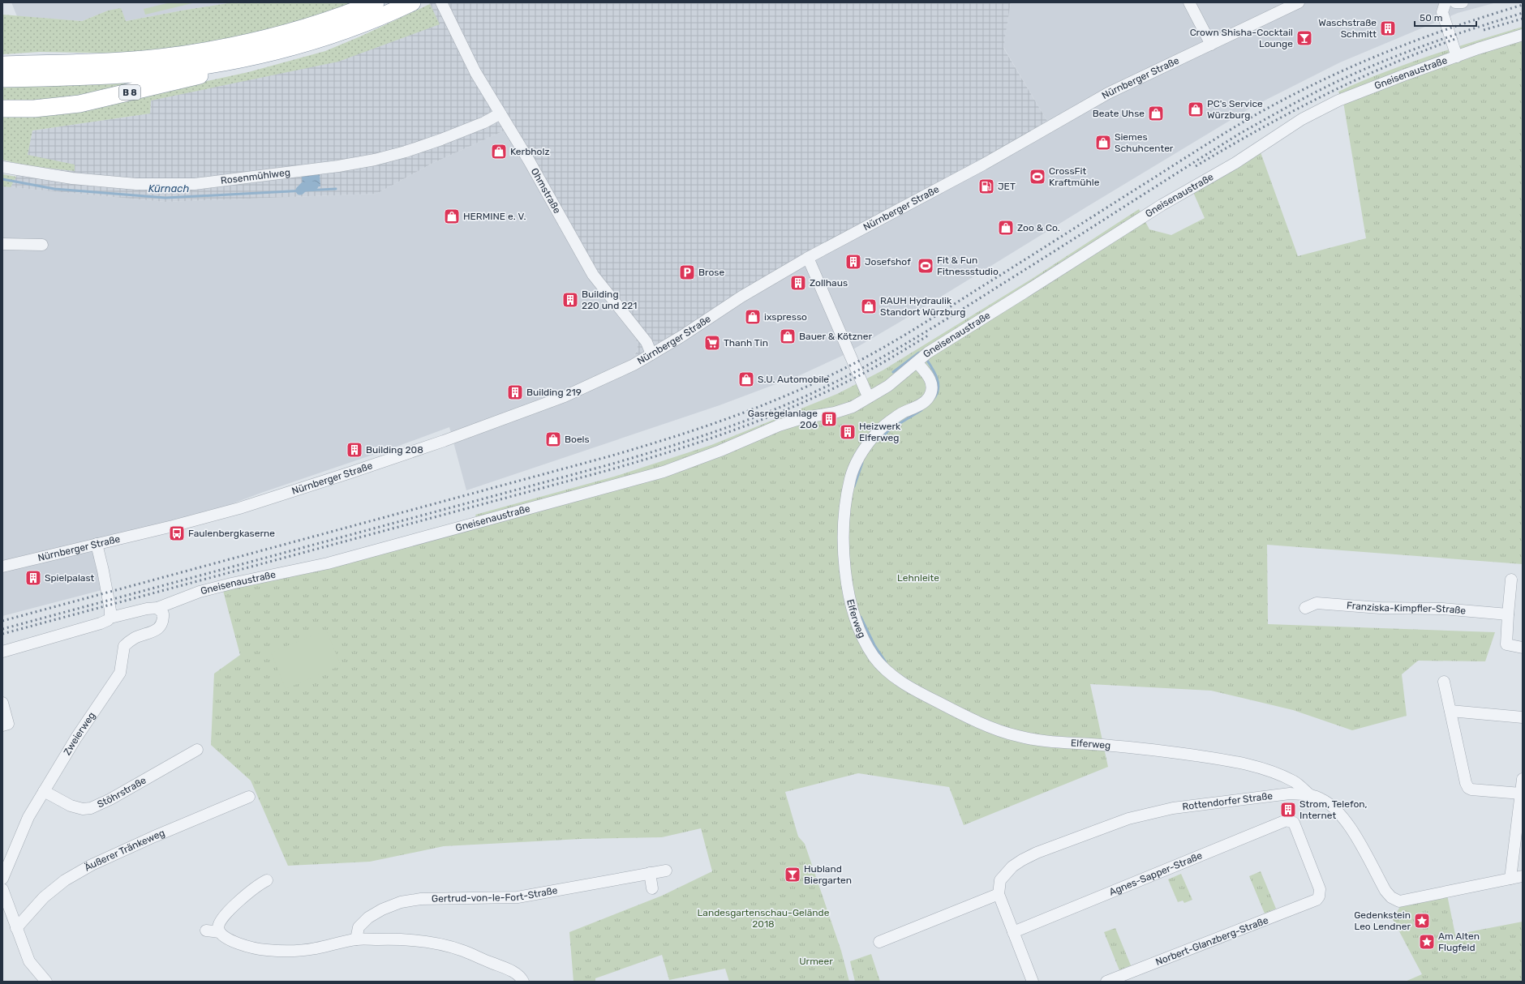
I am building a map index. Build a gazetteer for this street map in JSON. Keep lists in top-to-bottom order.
{
  "streets": {
    "highway": ["B 8"],
    "street": [
      "Gneisenaustraße",
      "Nürnberger Straße",
      "Rosenmühlweg",
      "Ohmstraße",
      "Franziska-Kimpfler-Straße",
      "Elferweg",
      "Zweierweg",
      "Stöhrstraße",
      "Rottendorfer Straße",
      "Äußerer Tränkeweg",
      "Agnes-Sapper-Straße",
      "Gertrud-von-le-Fort-Straße",
      "Norbert-Glanzberg-Straße"
    ]
  },
  "crossings": [
    ["Gneisenaustraße", "Elferweg"],
    ["Gneisenaustraße", "Zweierweg"],
    ["Nürnberger Straße", "Ohmstraße"],
    ["Rosenmühlweg", "Ohmstraße"],
    ["Elferweg", "Rottendorfer Straße"],
    ["Zweierweg", "Stöhrstraße"],
    ["Agnes-Sapper-Straße", "Norbert-Glanzberg-Straße"]
  ],
  "water": ["Kürnach"],
  "parks": ["Lehnleite", "Landesgartenschau-Gelände 2018", "Urmeer"],
  "places": {
    "building": [
      "Waschstraße Schmitt",
      "Josefshof",
      "Zollhaus",
      "Building 220 und 221",
      "Building 219",
      "Gasregelanlage 206",
      "Heizwerk Elferweg",
      "Building 208",
      "Spielpalast",
      "Strom, Telefon, Internet"
    ],
    "bar": ["Crown Shisha-Cocktail Lounge", "Hubland Biergarten"],
    "shop": [
      "PC's Service Würzburg",
      "Beate Uhse",
      "Siemes Schuhcenter",
      "Kerbholz",
      "HERMINE e. V.",
      "Zoo & Co.",
      "RAUH Hydraulik Standort Würzburg",
      "ixspresso",
      "Bauer & Kötzner",
      "S.U. Automobile",
      "Boels"
    ],
    "sports": ["CrossFit Kraftmühle", "Fit & Fun Fitnessstudio"],
    "fuel station": ["JET"],
    "parking": ["Brose"],
    "supermarket": ["Thanh Tin"],
    "bus stop": ["Faulenbergkaserne"],
    "place": ["Gedenkstein Leo Lendner", "Am Alten Flugfeld"]
  },
  "scale_bar": "50 m"
}
